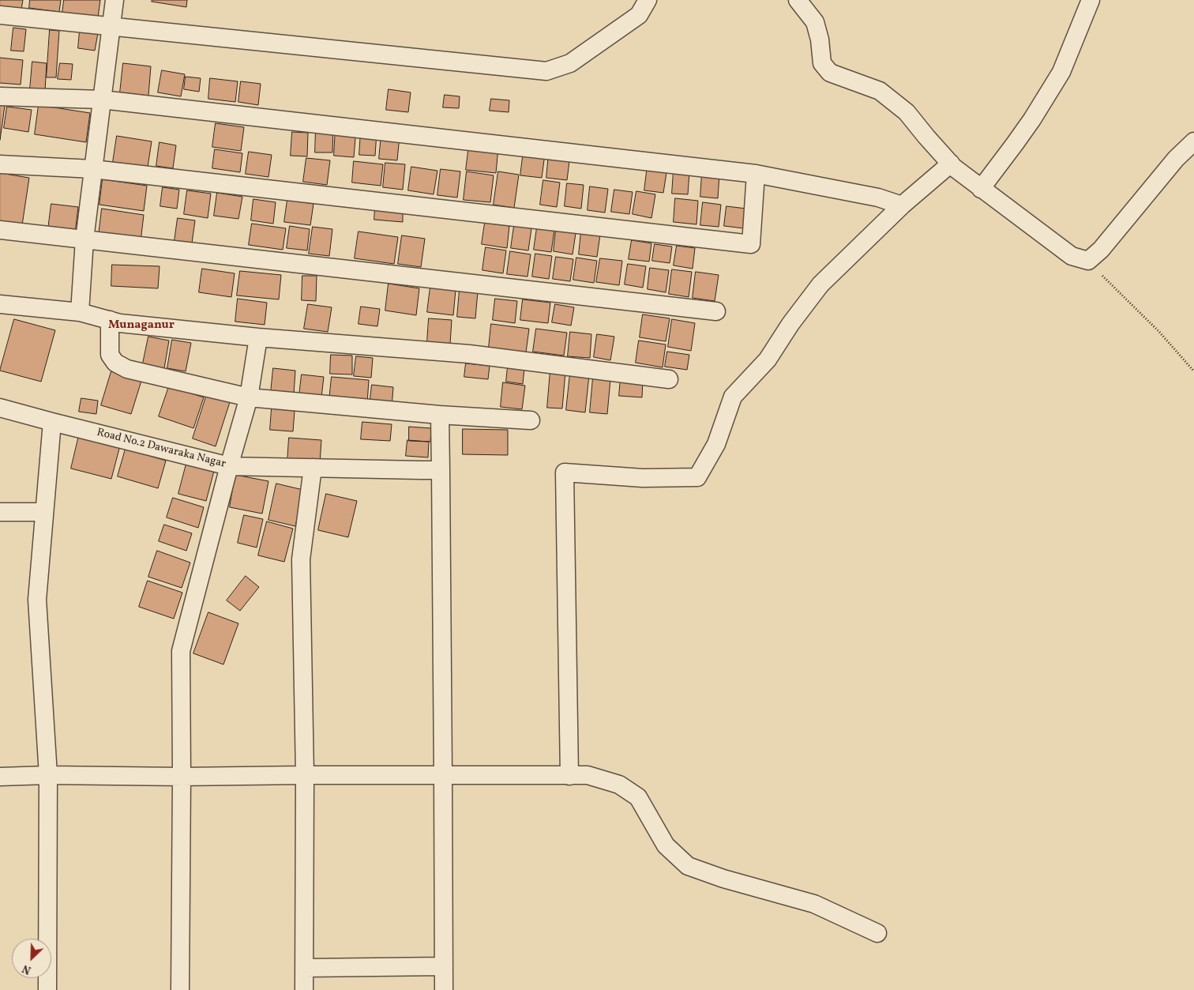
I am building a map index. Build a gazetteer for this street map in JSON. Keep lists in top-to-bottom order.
{
  "streets": {
    "street": ["Road No.2 Dawaraka Nagar"]
  },
  "districts": ["Munaganur"],
  "north": "bottom left"
}
